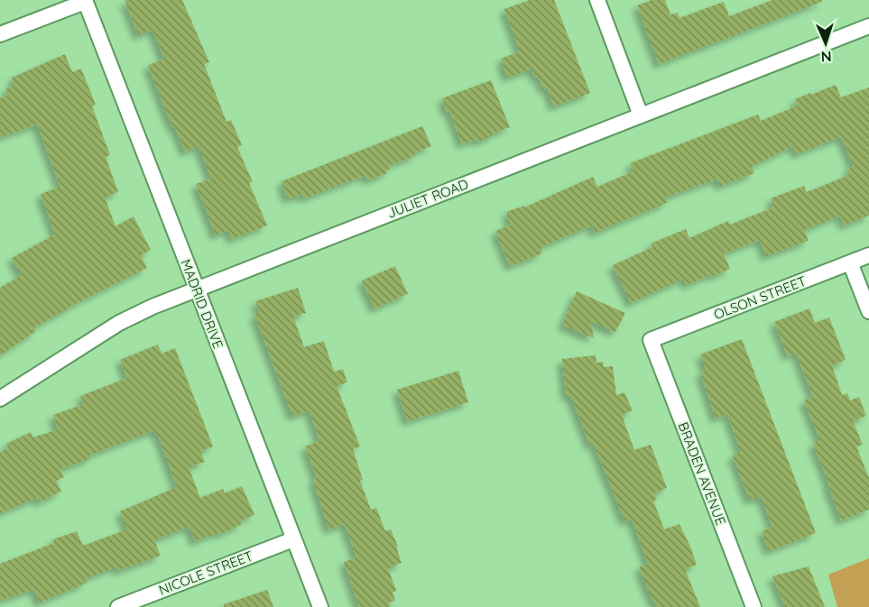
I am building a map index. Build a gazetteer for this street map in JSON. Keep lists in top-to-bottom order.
{
  "streets": {
    "street": [
      "JULIET ROAD",
      "OLSON STREET",
      "MADRID DRIVE",
      "BRADEN AVENUE",
      "NICOLE STREET"
    ]
  },
  "crossings": [
    ["JULIET ROAD", "MADRID DRIVE"],
    ["OLSON STREET", "BRADEN AVENUE"],
    ["MADRID DRIVE", "NICOLE STREET"]
  ],
  "north": "bottom"
}
